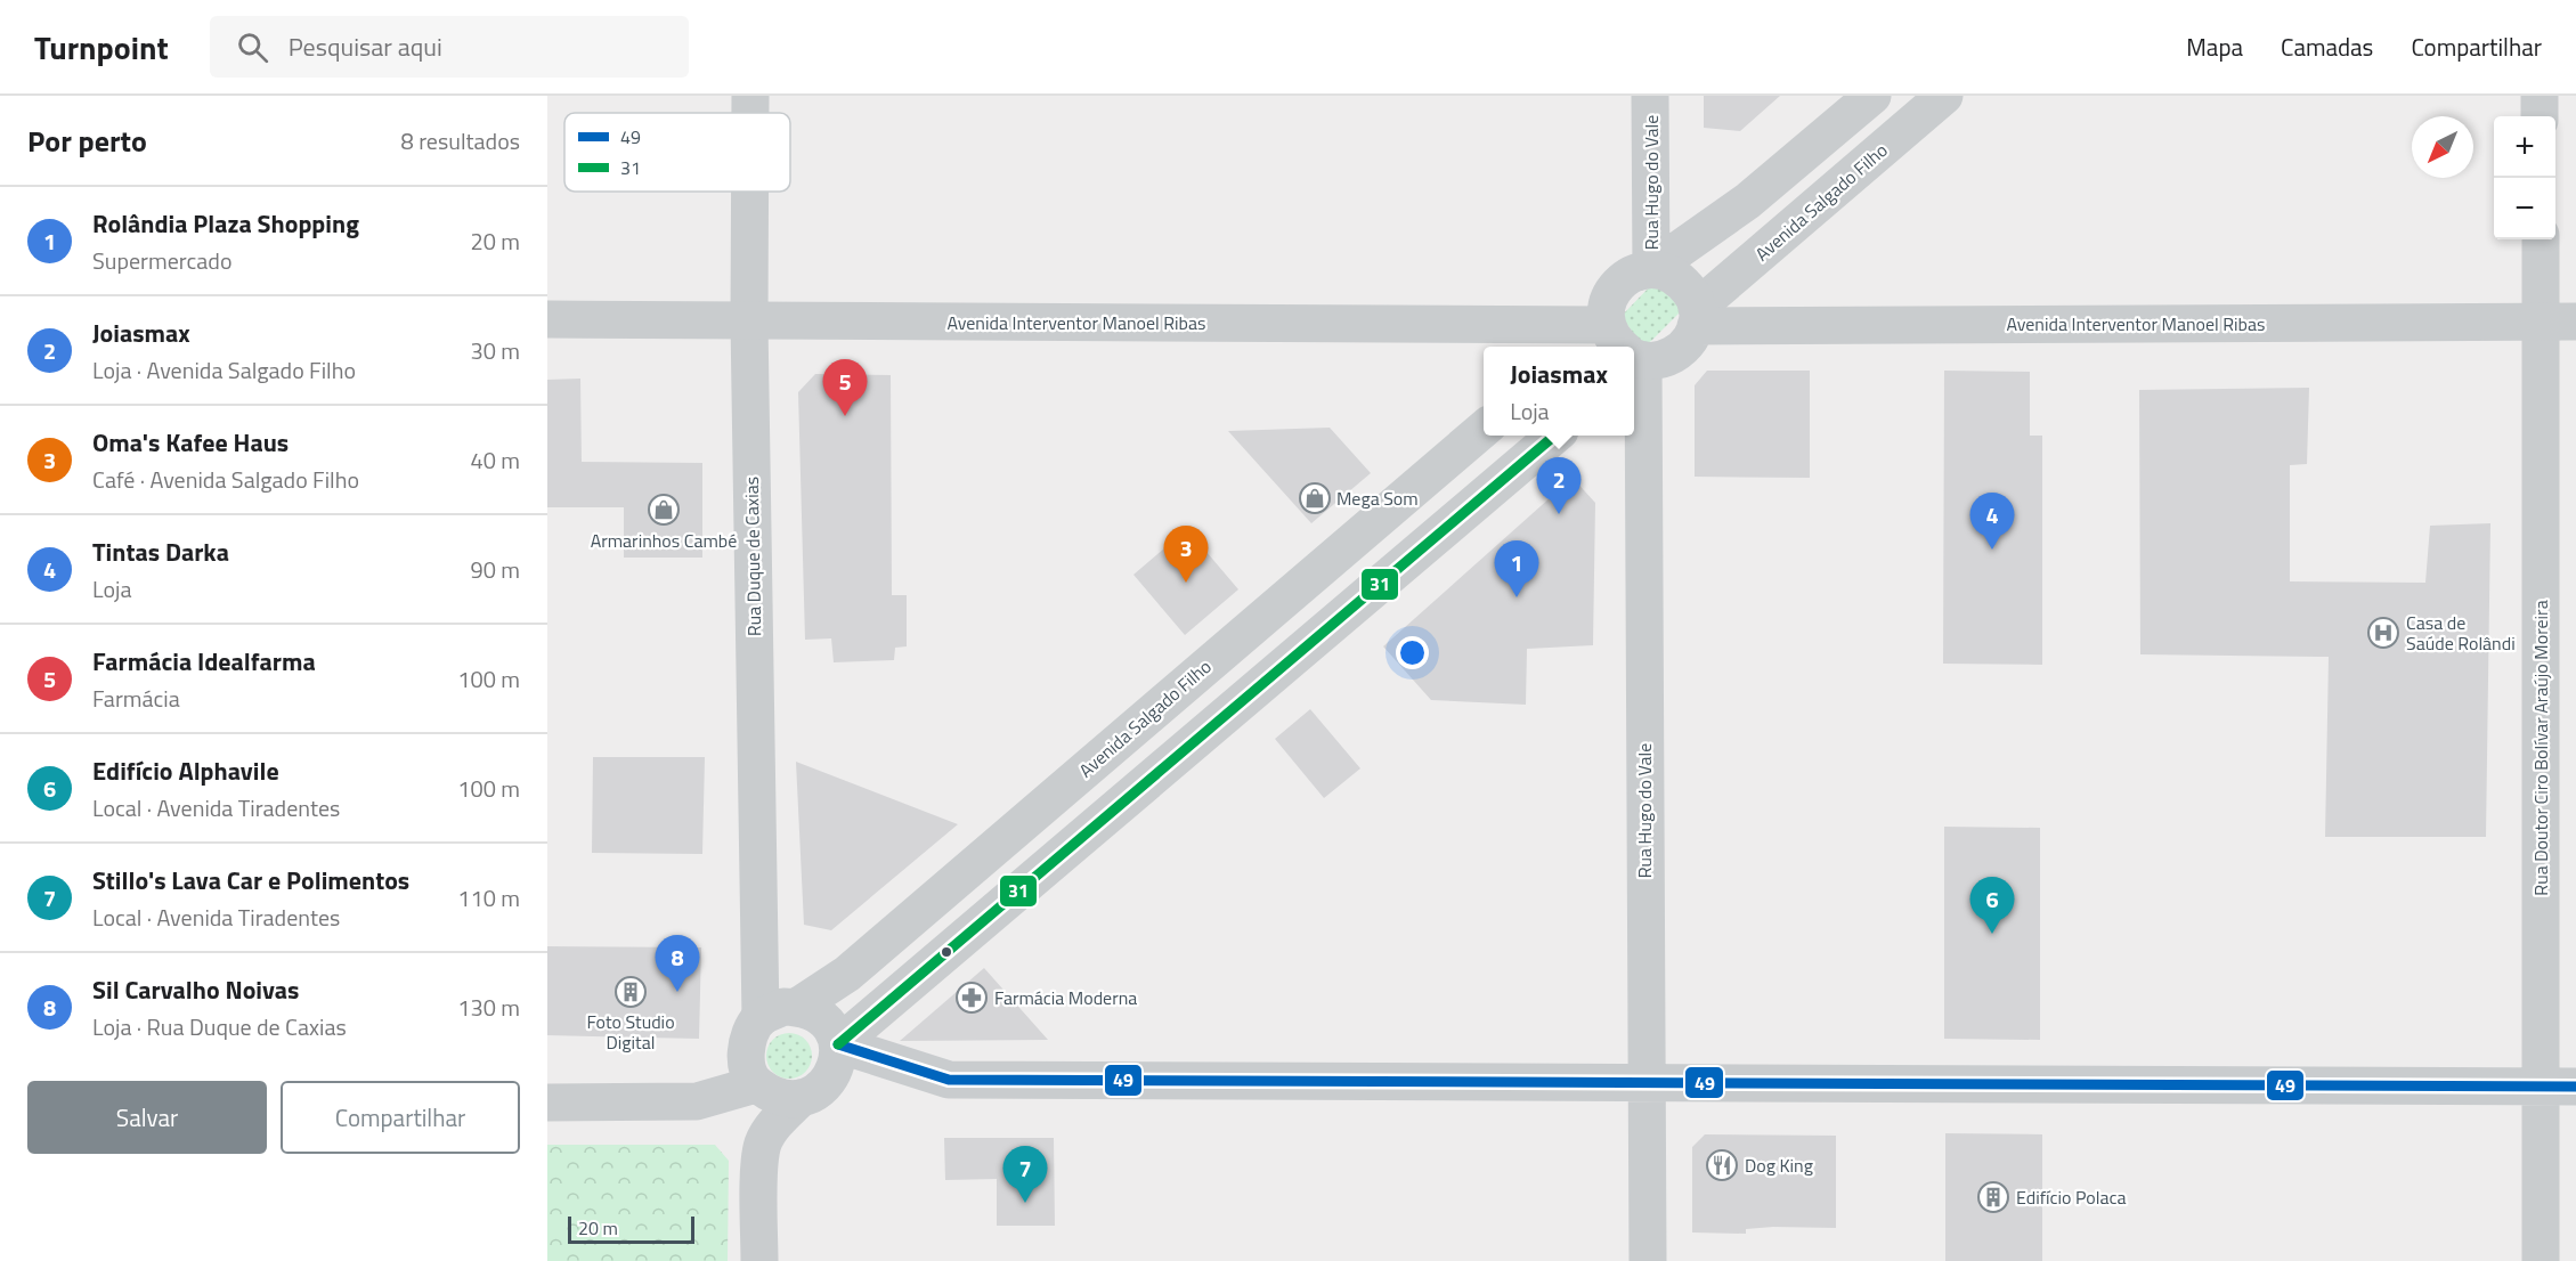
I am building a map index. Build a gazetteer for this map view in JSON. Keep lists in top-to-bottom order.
{
  "streets": {
    "street": [
      "Rua Hugo do Vale",
      "Avenida Salgado Filho",
      "Avenida Interventor Manoel Ribas",
      "Rua Duque de Caxias",
      "Rua Doutor Ciro Bolívar Araújo Moreira"
    ]
  },
  "crossings": [
    ["Avenida Salgado Filho", "Avenida Interventor Manoel Ribas"],
    ["Avenida Salgado Filho", "Rua Duque de Caxias"],
    ["Avenida Interventor Manoel Ribas", "Rua Duque de Caxias"],
    ["Avenida Interventor Manoel Ribas", "Rua Doutor Ciro Bolívar Araújo Moreira"]
  ],
  "places": {
    "shop": ["Mega Som", "Armarinhos Cambé"],
    "hospital": ["Casa de Saúde Rolândi"],
    "building": ["Foto Studio Digital", "Edifício Polaca"],
    "pharmacy": ["Farmácia Moderna"],
    "restaurant": ["Dog King"]
  },
  "lines": ["transit line 31", "transit line 49"],
  "legend": ["49", "31"],
  "scale_bar": "20 m",
  "north": "bottom left",
  "page": {
    "header": "Turnpoint",
    "search": "Pesquisar aqui",
    "nav": ["Mapa", "Camadas", "Compartilhar"],
    "heading": ["Por perto", "8 resultados"],
    "map_buttons": ["+", "−"],
    "list": [
      {
        "mark": "1",
        "name": "Rolândia Plaza Shopping",
        "note": "Supermercado",
        "value": "20 m"
      },
      {
        "mark": "2",
        "name": "Joiasmax",
        "note": "Loja · Avenida Salgado Filho",
        "value": "30 m"
      },
      {
        "mark": "3",
        "name": "Oma's Kafee Haus",
        "note": "Café · Avenida Salgado Filho",
        "value": "40 m"
      },
      {
        "mark": "4",
        "name": "Tintas Darka",
        "note": "Loja",
        "value": "90 m"
      },
      {
        "mark": "5",
        "name": "Farmácia Idealfarma",
        "note": "Farmácia",
        "value": "100 m"
      },
      {
        "mark": "6",
        "name": "Edifício Alphavile",
        "note": "Local · Avenida Tiradentes",
        "value": "100 m"
      },
      {
        "mark": "7",
        "name": "Stillo's Lava Car e Polimentos",
        "note": "Local · Avenida Tiradentes",
        "value": "110 m"
      },
      {
        "mark": "8",
        "name": "Sil Carvalho Noivas",
        "note": "Loja · Rua Duque de Caxias",
        "value": "130 m"
      }
    ],
    "popup": ["Joiasmax", "Loja"],
    "pins": [
      "5",
      "2",
      "4",
      "3",
      "1",
      "6",
      "8",
      "7"
    ],
    "buttons": ["Salvar", "Compartilhar"],
    "scale": "20 m"
  }
}
